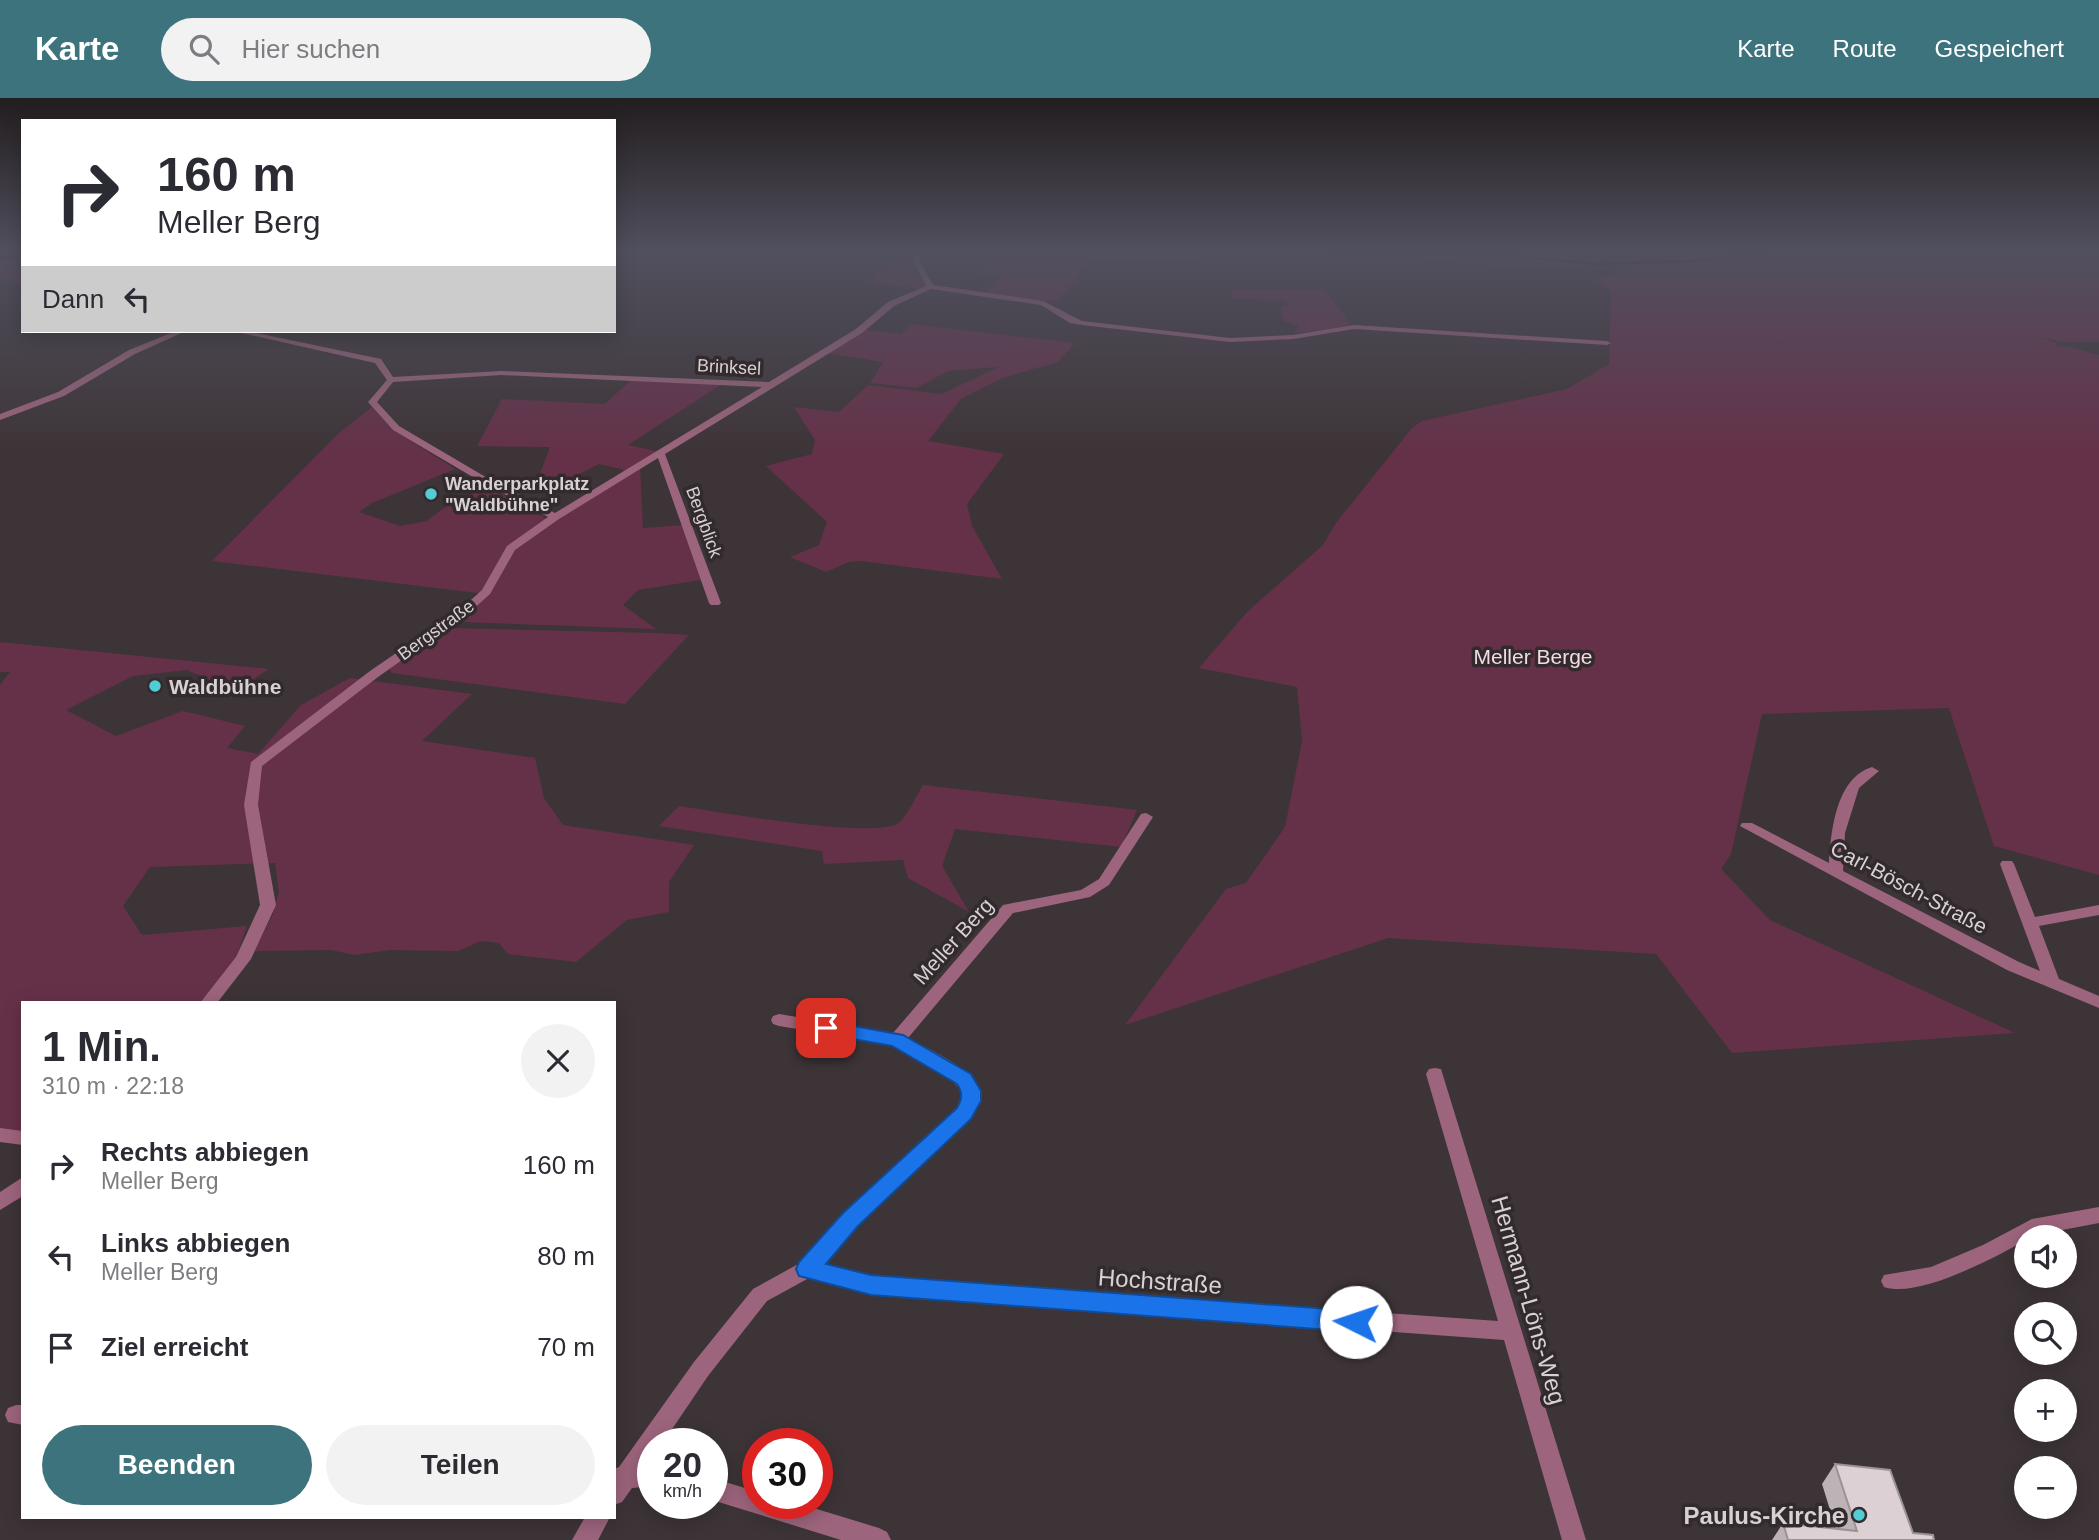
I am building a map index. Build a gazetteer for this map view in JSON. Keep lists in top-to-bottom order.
{
  "streets": {
    "street": [
      "Brinksel",
      "Bergblick",
      "Bergstraße",
      "Carl-Bösch-Straße",
      "Meller Berg",
      "Hochstraße",
      "Hermann-Löns-Weg"
    ]
  },
  "crossings": [
    ["Brinksel", "Bergstraße"],
    ["Bergblick", "Bergstraße"],
    ["Hochstraße", "Hermann-Löns-Weg"]
  ],
  "parks": ["Meller Berge"],
  "places": ["Wanderparkplatz \"Waldbühne\"", "Waldbühne", "Paulus-Kirche"],
  "page": {
    "header": "Karte",
    "search": "Hier suchen",
    "nav": ["Karte", "Route", "Gespeichert"],
    "turn": ["160 m", "Meller Berg"],
    "then": "Dann",
    "heading": ["1 Min.", "310 m · 22:18"],
    "list": [
      {
        "name": "Rechts abbiegen",
        "note": "Meller Berg",
        "value": "160 m"
      },
      {
        "name": "Links abbiegen",
        "note": "Meller Berg",
        "value": "80 m"
      },
      {
        "name": "Ziel erreicht",
        "value": "70 m"
      }
    ],
    "map_buttons": ["+", "−"],
    "buttons": ["Beenden", "Teilen"],
    "speed": "20 km/h",
    "limit": "30"
  }
}
